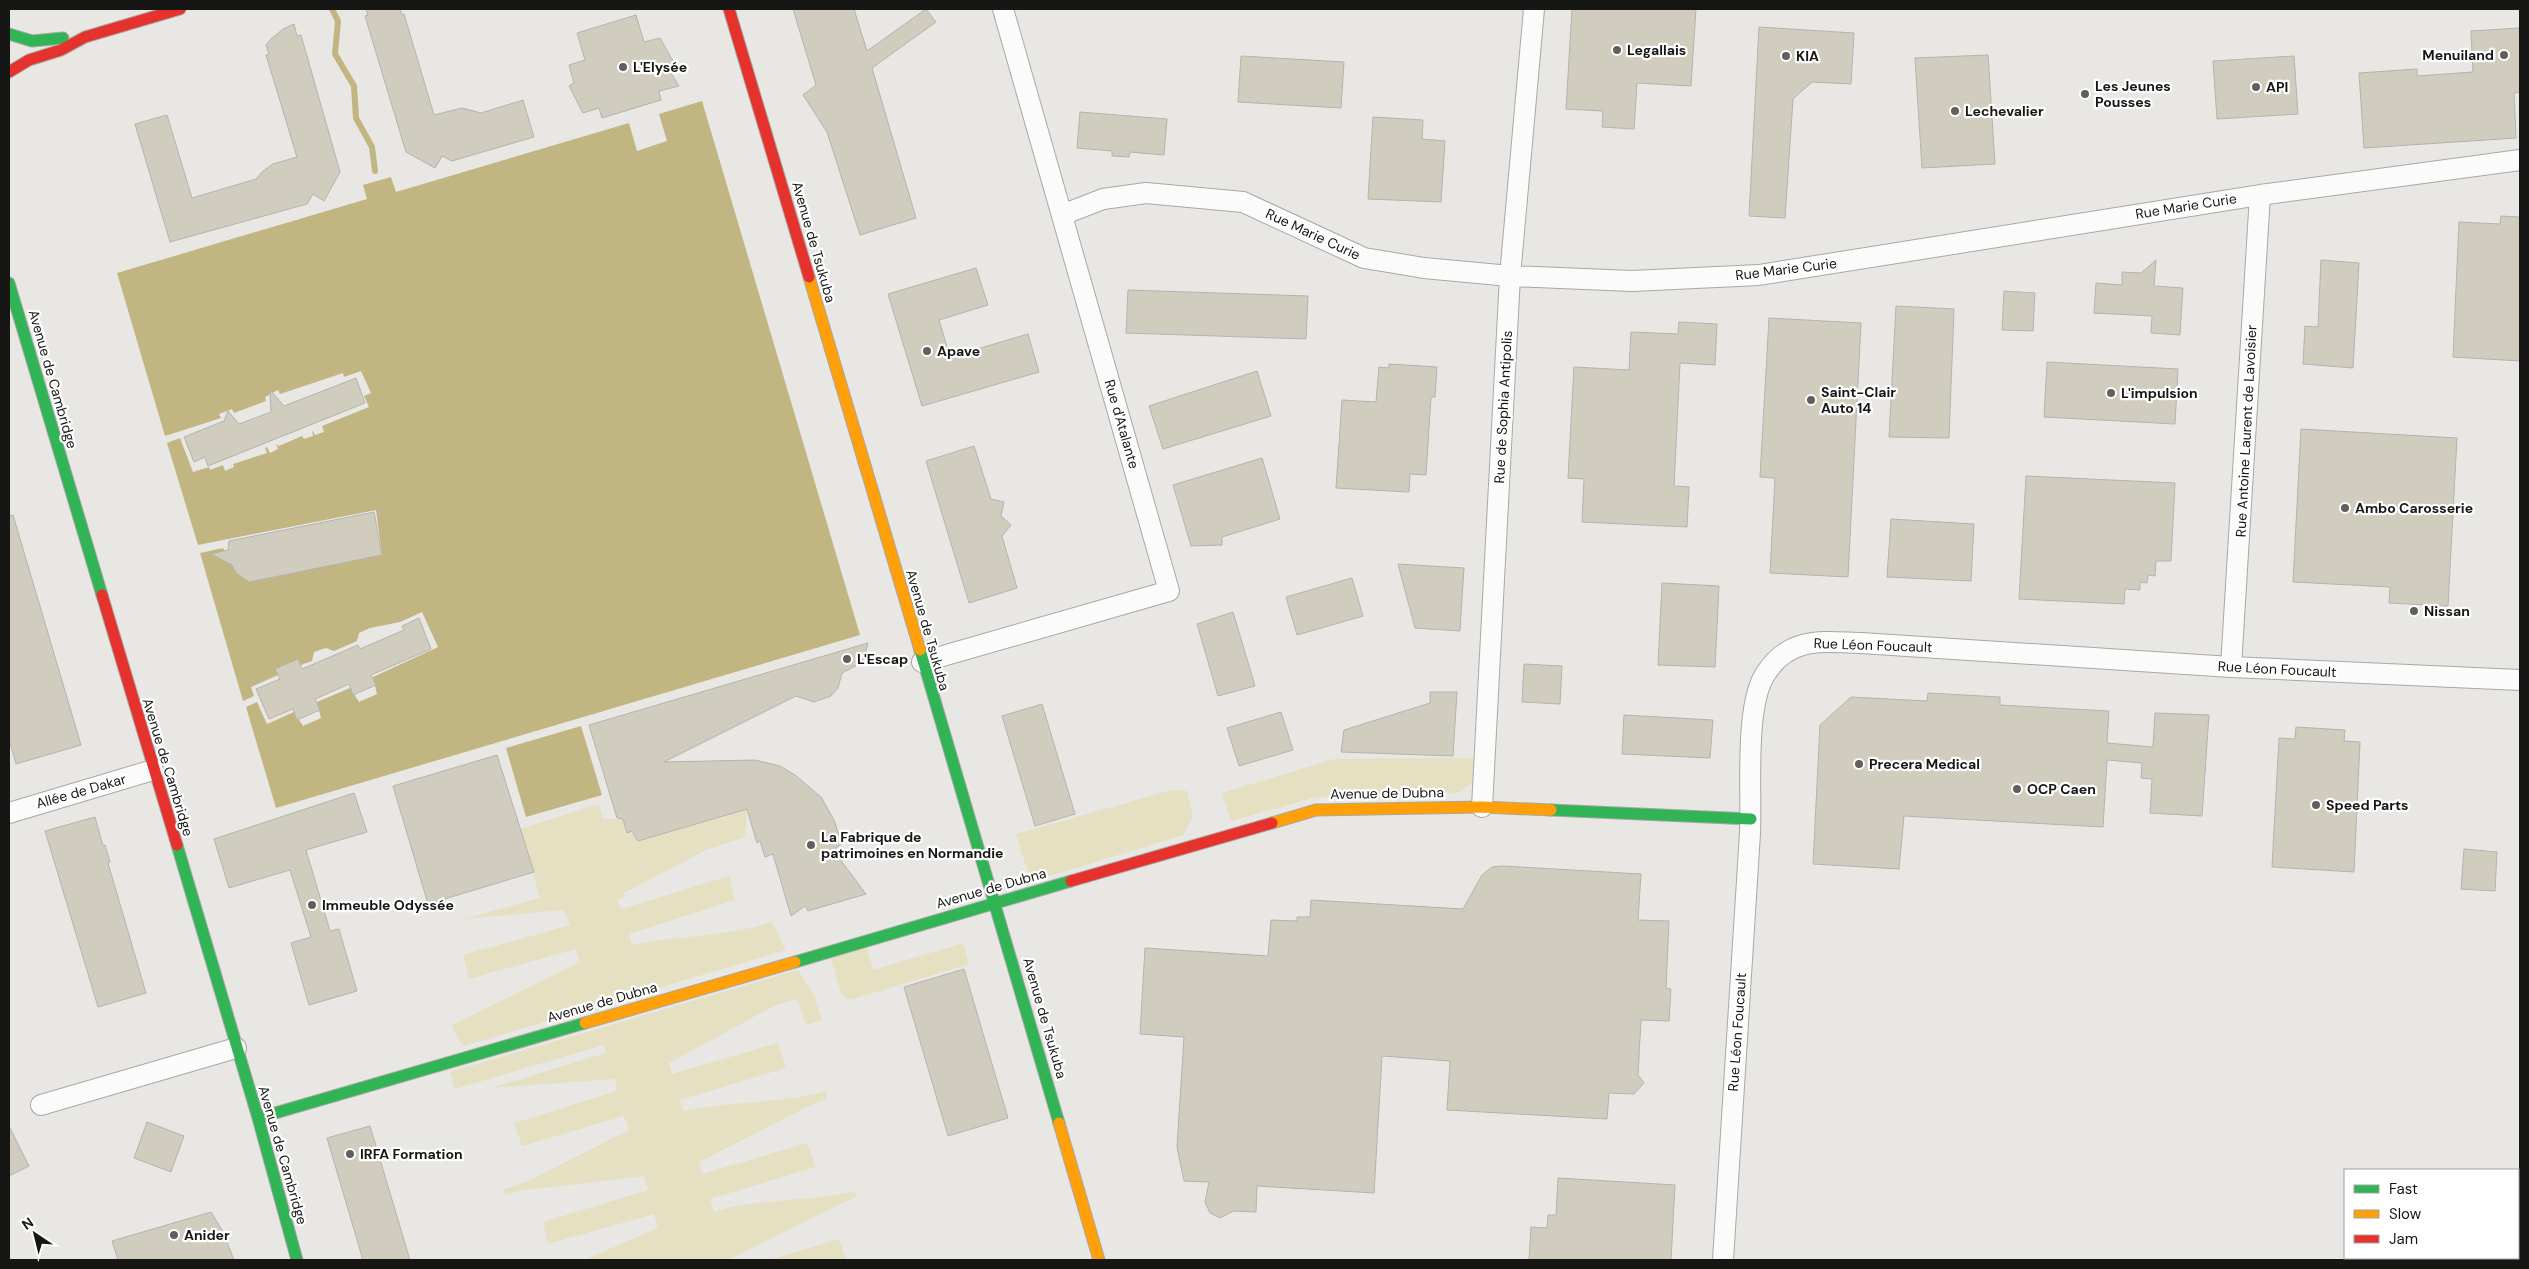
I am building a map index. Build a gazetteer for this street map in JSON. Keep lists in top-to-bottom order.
{
  "streets": {
    "street": [
      "Rue Marie Curie",
      "Avenue de Tsukuba",
      "Avenue de Cambridge",
      "Rue de Sophia Antipolis",
      "Rue d'Atalante",
      "Rue Antoine Laurent de Lavoisier",
      "Rue Léon Foucault",
      "Allée de Dakar",
      "Avenue de Dubna"
    ]
  },
  "crossings": [
    ["Rue Marie Curie", "Rue de Sophia Antipolis"],
    ["Rue Marie Curie", "Rue d'Atalante"],
    ["Rue Marie Curie", "Rue Antoine Laurent de Lavoisier"],
    ["Avenue de Tsukuba", "Rue d'Atalante"],
    ["Avenue de Tsukuba", "Avenue de Dubna"],
    ["Avenue de Cambridge", "Allée de Dakar"],
    ["Avenue de Cambridge", "Avenue de Dubna"],
    ["Rue de Sophia Antipolis", "Avenue de Dubna"],
    ["Rue Antoine Laurent de Lavoisier", "Rue Léon Foucault"],
    ["Rue Léon Foucault", "Avenue de Dubna"]
  ],
  "places": [
    "Legallais",
    "Menuiland",
    "KIA",
    "L'Elysée",
    "API",
    "Les Jeunes Pousses",
    "Lechevalier",
    "Apave",
    "L'impulsion",
    "Saint-Clair Auto 14",
    "Ambo Carosserie",
    "Nissan",
    "L'Escap",
    "Precera Medical",
    "OCP Caen",
    "Speed Parts",
    "La Fabrique de patrimoines en Normandie",
    "Immeuble Odyssée",
    "IRFA Formation",
    "Anider"
  ],
  "legend": ["Fast", "Slow", "Jam"],
  "north": "top left"
}
